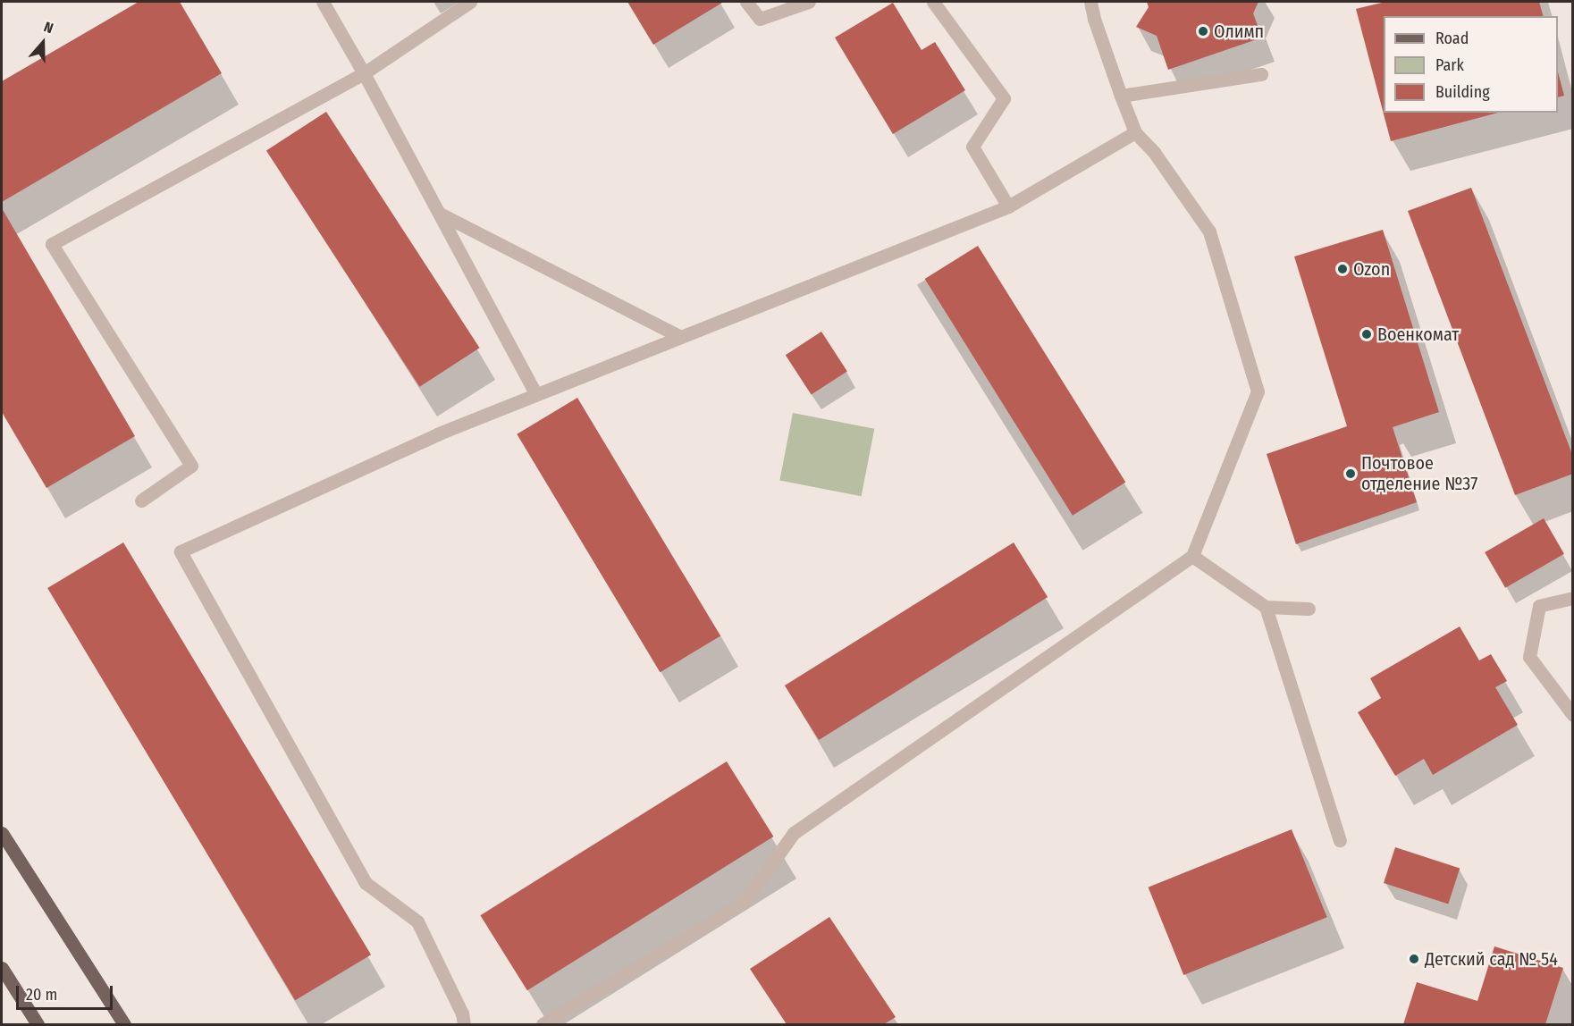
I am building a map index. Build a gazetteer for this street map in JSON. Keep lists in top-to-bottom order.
{
  "places": [
    "Олимп",
    "Ozon",
    "Военкомат",
    "Почтовое отделение №37",
    "Детский сад № 54"
  ],
  "legend": ["Road", "Park", "Building"],
  "scale_bar": "20 m",
  "north": "top"
}
